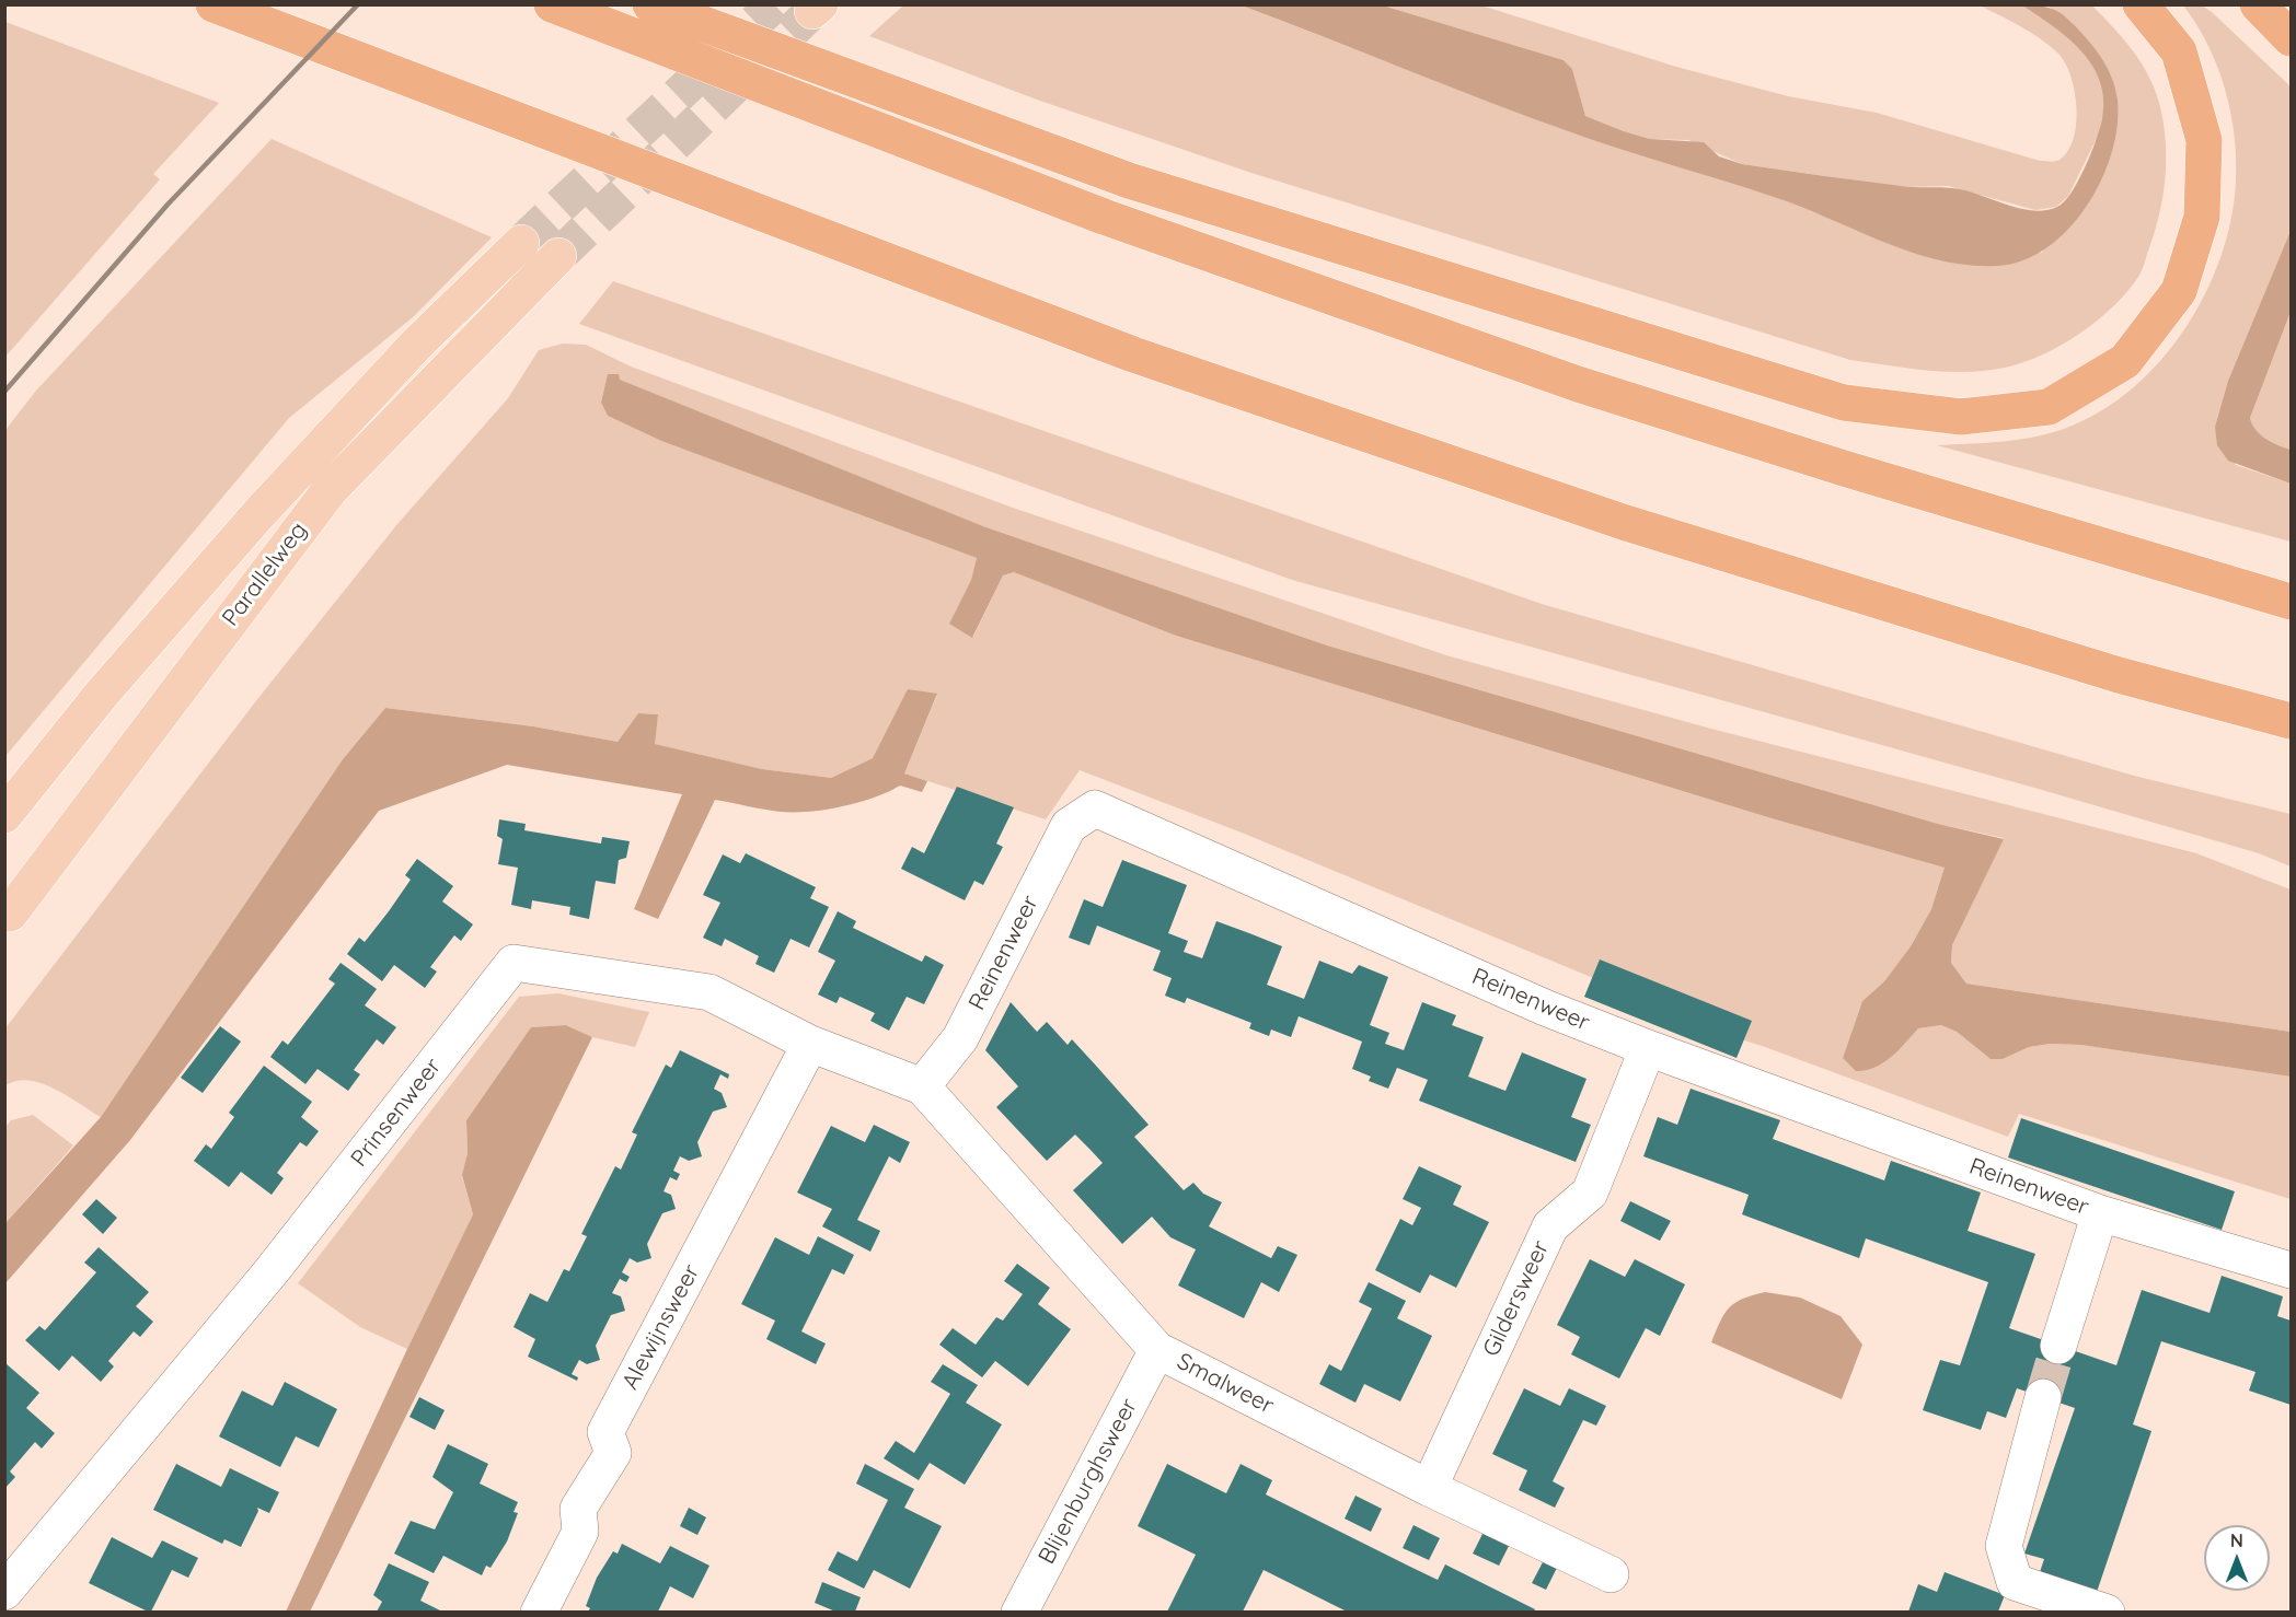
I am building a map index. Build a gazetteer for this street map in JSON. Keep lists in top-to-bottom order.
{
  "streets": {
    "main road": ["Parallelweg"],
    "street": [
      "Reinenweer",
      "Prinsenweer",
      "Gildersweer",
      "Alewijnsweer",
      "Smalweer",
      "Blijenburghsweer"
    ]
  },
  "crossings": [
    ["Reinenweer", "Prinsenweer"],
    ["Reinenweer", "Gildersweer"],
    ["Reinenweer", "Smalweer"],
    ["Prinsenweer", "Alewijnsweer"],
    ["Prinsenweer", "Smalweer"],
    ["Gildersweer", "Smalweer"],
    ["Smalweer", "Blijenburghsweer"]
  ],
  "north": "top"
}
